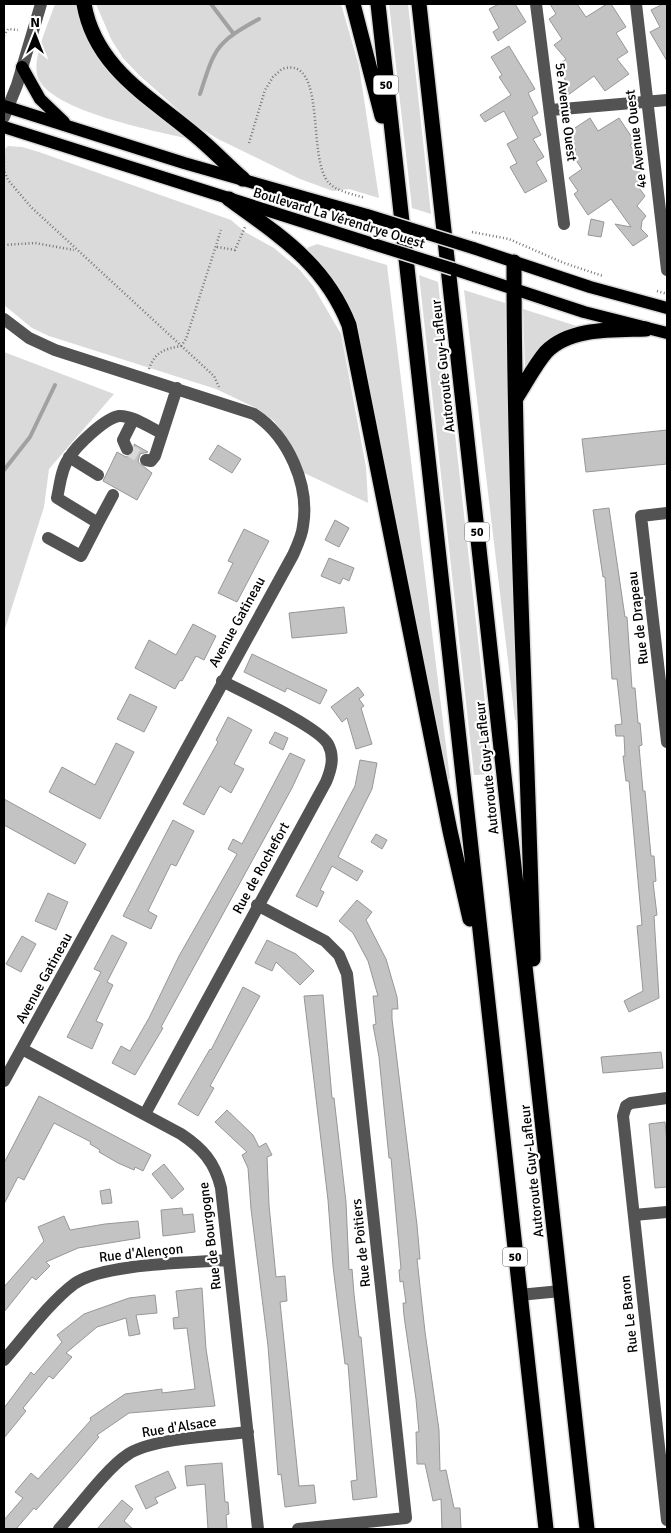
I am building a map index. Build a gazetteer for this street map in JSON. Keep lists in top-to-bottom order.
{
  "streets": {
    "highway": ["50", "Autoroute Guy-Lafleur"],
    "main road": ["Boulevard La Vérendrye Ouest"],
    "street": [
      "5e Avenue Ouest",
      "4e Avenue Ouest",
      "Rue de Drapeau",
      "Avenue Gatineau",
      "Rue de Rochefort",
      "Rue de Bourgogne",
      "Rue de Poitiers",
      "Rue d'Alençon",
      "Rue Le Baron",
      "Rue d'Alsace"
    ]
  },
  "crossings": [
    ["Avenue Gatineau", "Rue de Rochefort"],
    ["Avenue Gatineau", "Rue de Bourgogne"],
    ["Rue de Rochefort", "Rue de Bourgogne"],
    ["Rue de Rochefort", "Rue de Poitiers"],
    ["Rue de Bourgogne", "Rue d'Alençon"],
    ["Rue de Bourgogne", "Rue d'Alsace"]
  ],
  "north": "top"
}
